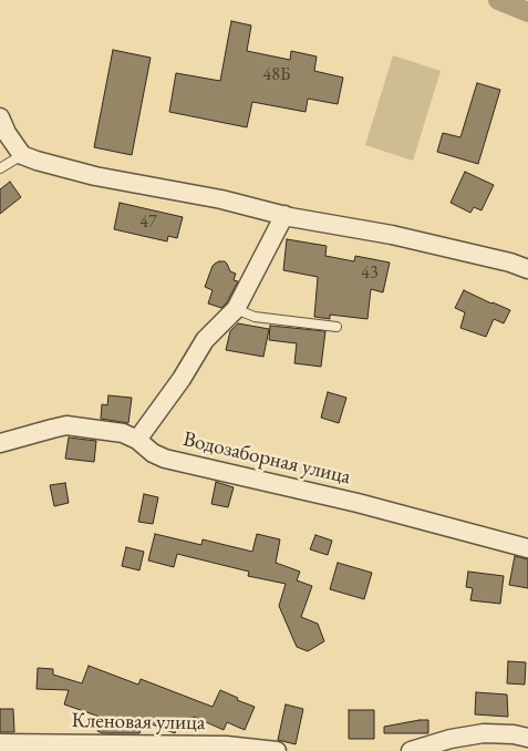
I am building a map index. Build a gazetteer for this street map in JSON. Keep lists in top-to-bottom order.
{
  "streets": {
    "street": ["Водозаборная улица", "Кленовая улица"]
  },
  "house_numbers": ["48Б", "47", "43"]
}
